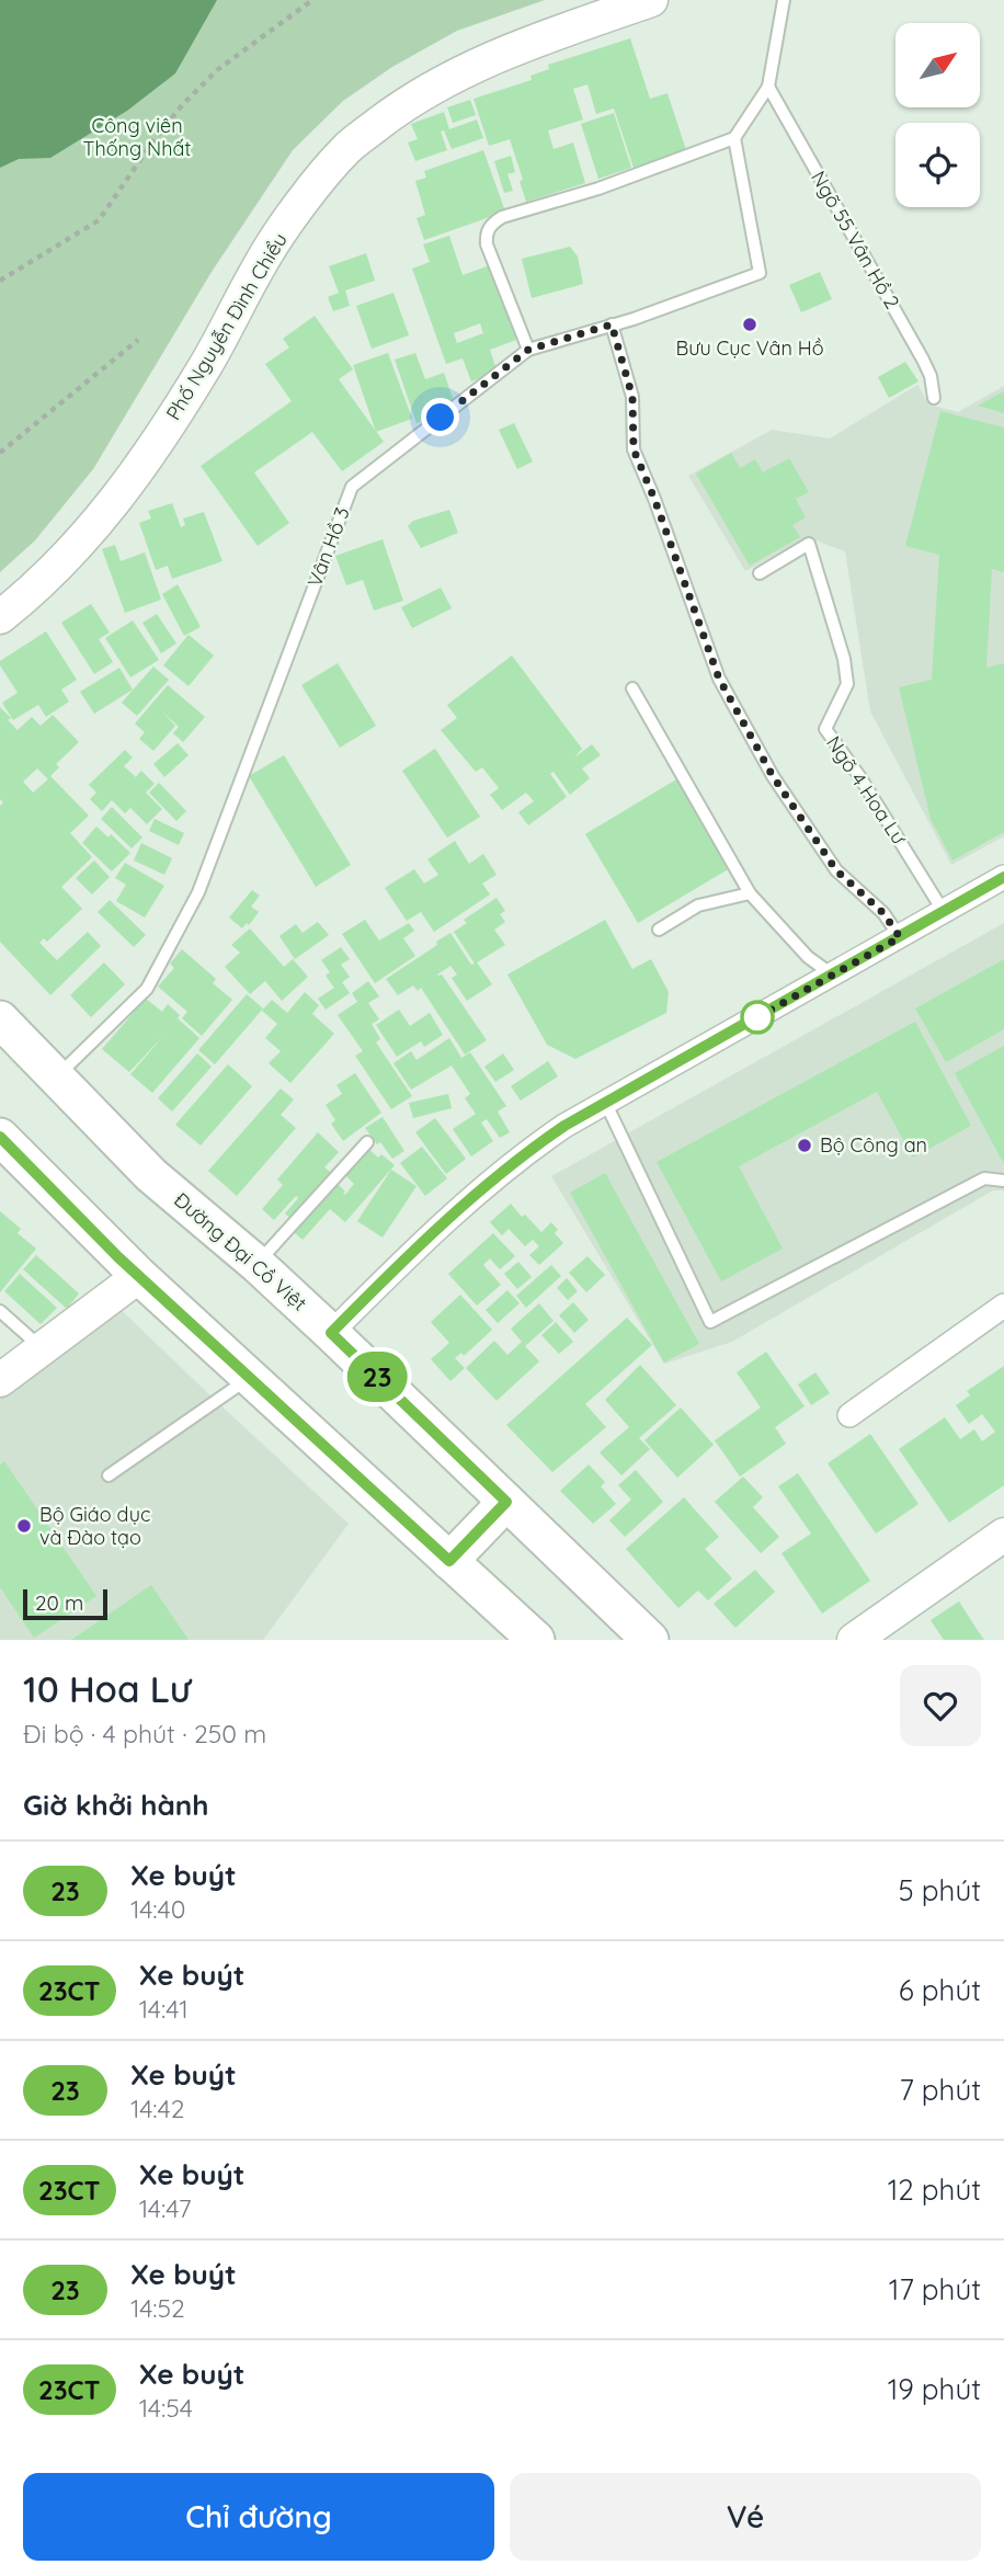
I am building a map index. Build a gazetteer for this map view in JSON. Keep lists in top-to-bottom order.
{
  "streets": {
    "main road": ["Đường Đại Cồ Việt"],
    "street": ["Phố Nguyễn Đình Chiểu"],
    "lane": ["Ngõ 55 Vân Hồ 2", "Vân Hồ 3", "Ngõ 4 Hoa Lư"]
  },
  "crossings": [
    ["Vân Hồ 3", "Đường Đại Cồ Việt"]
  ],
  "parks": ["Công viên Thống Nhất"],
  "places": ["Bưu Cục Vân Hồ", "Bộ Công an", "Bộ Giáo dục và Đào tạo"],
  "lines": ["bus line 23"],
  "scale_bar": "20 m",
  "north": "top right",
  "page": {
    "on_map": "23",
    "scale": "20 m",
    "heading": [
      ["10 Hoa Lư", "Đi bộ · 4 phút · 250 m"],
      "Giờ khởi hành"
    ],
    "list": [
      {
        "mark": "23",
        "name": "Xe buýt",
        "note": "14:40",
        "value": "5 phút"
      },
      {
        "mark": "23CT",
        "name": "Xe buýt",
        "note": "14:41",
        "value": "6 phút"
      },
      {
        "mark": "23",
        "name": "Xe buýt",
        "note": "14:42",
        "value": "7 phút"
      },
      {
        "mark": "23CT",
        "name": "Xe buýt",
        "note": "14:47",
        "value": "12 phút"
      },
      {
        "mark": "23",
        "name": "Xe buýt",
        "note": "14:52",
        "value": "17 phút"
      },
      {
        "mark": "23CT",
        "name": "Xe buýt",
        "note": "14:54",
        "value": "19 phút"
      }
    ],
    "buttons": ["Chỉ đường", "Vé"]
  }
}
